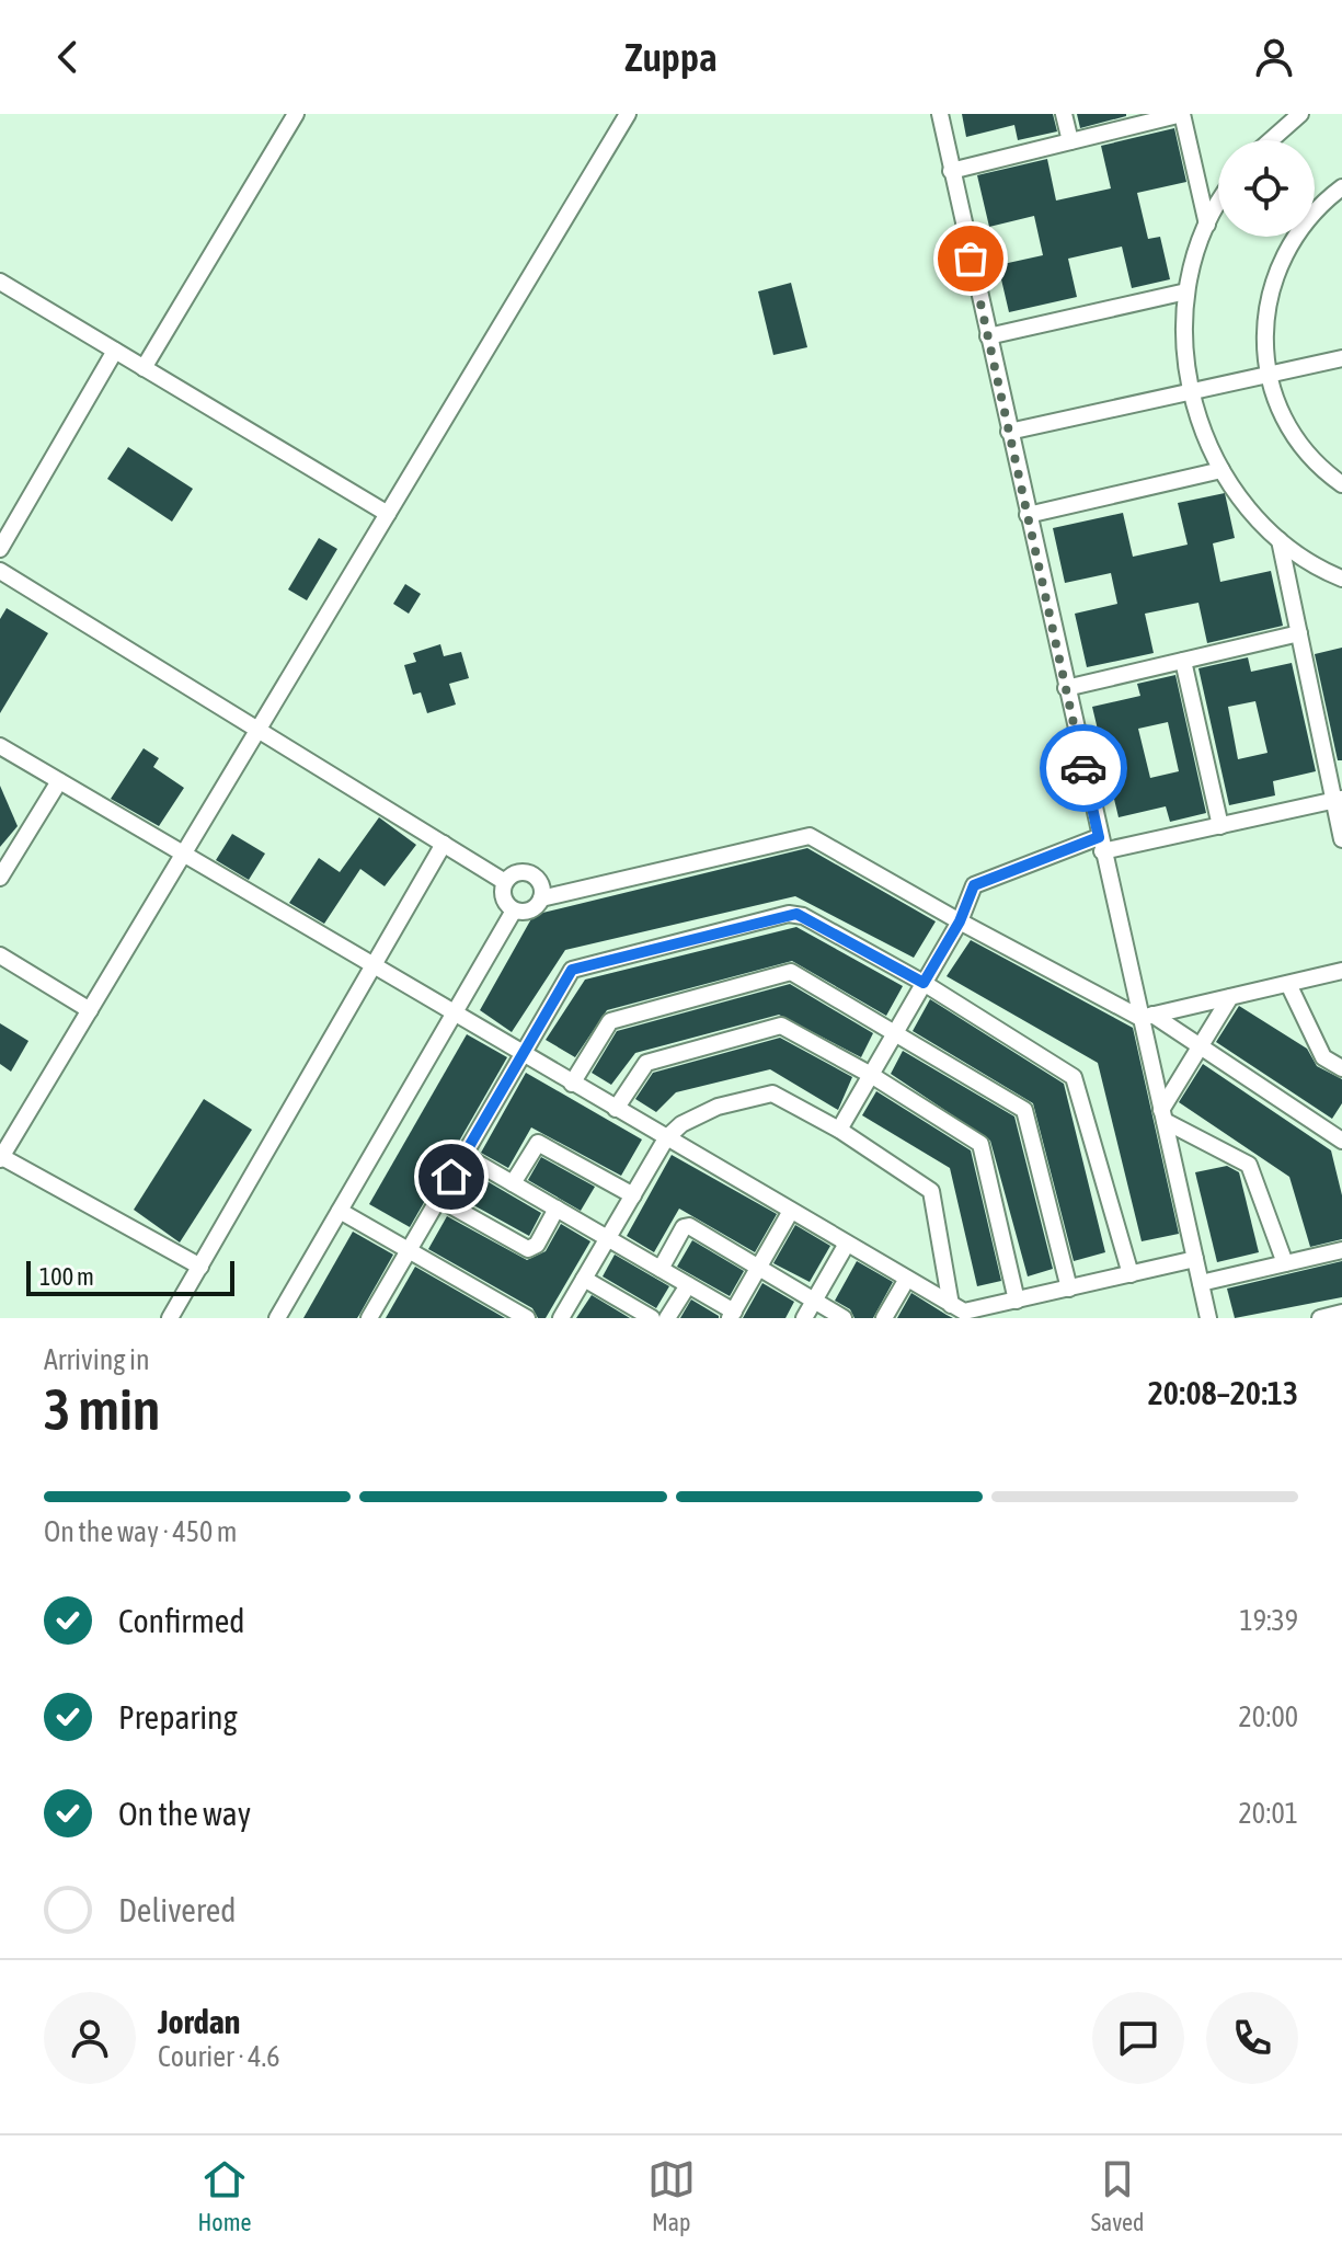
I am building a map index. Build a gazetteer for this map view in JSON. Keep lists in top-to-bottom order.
{
  "scale_bar": "100 m",
  "page": {
    "header": "Zuppa",
    "scale": "100 m",
    "heading": ["3 min", "Arriving in", "20:08–20:13"],
    "panel": ["Jordan", "Courier · 4.6"],
    "bar": "On the way · 450 m",
    "list": [
      ["Confirmed", "19:39"],
      ["Preparing", "20:00"],
      ["On the way", "20:01"],
      "Delivered"
    ],
    "tabs": ["Home", "Map", "Saved"]
  }
}
